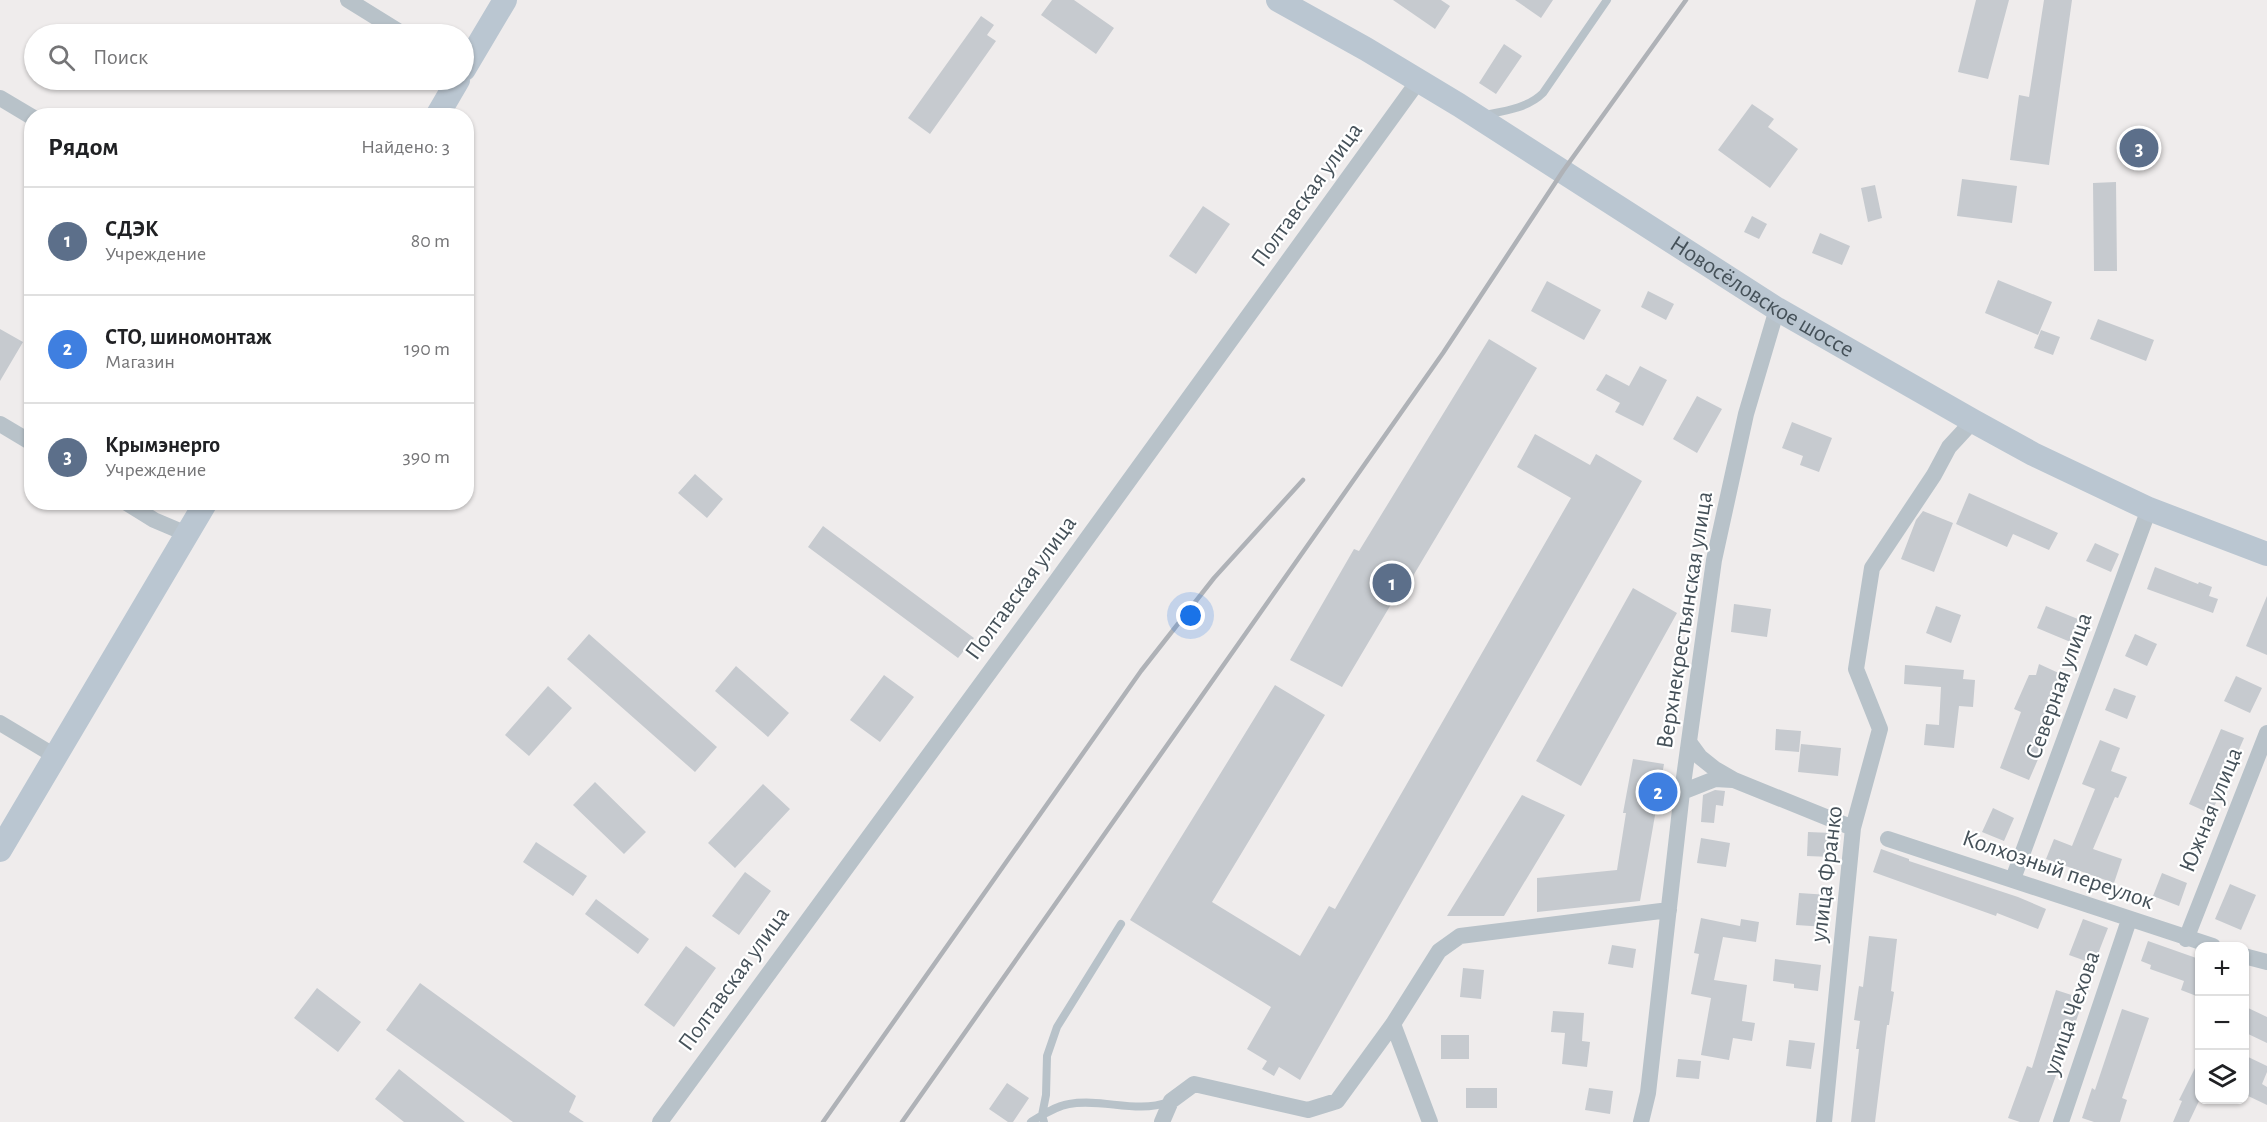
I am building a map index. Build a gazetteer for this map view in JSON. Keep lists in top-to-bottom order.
{
  "streets": {
    "main road": ["Новосёловское шоссе"],
    "street": [
      "Полтавская улица",
      "Верхнекрестьянская улица",
      "Северная улица",
      "Южная улица",
      "Колхозный переулок",
      "улица Франко",
      "улица Чехова"
    ]
  },
  "crossings": [
    ["Полтавская улица", "Новосёловское шоссе"],
    ["Новосёловское шоссе", "Верхнекрестьянская улица"],
    ["Новосёловское шоссе", "Северная улица"],
    ["Новосёловское шоссе", "улица Франко"],
    ["Северная улица", "Колхозный переулок"],
    ["Южная улица", "Колхозный переулок"],
    ["Колхозный переулок", "улица Чехова"]
  ],
  "page": {
    "search": "Поиск",
    "heading": ["Рядом", "Найдено: 3"],
    "pins": ["3", "1", "2"],
    "list": [
      {
        "mark": "1",
        "name": "СДЭК",
        "note": "Учреждение",
        "value": "80 m"
      },
      {
        "mark": "2",
        "name": "СТО, шиномонтаж",
        "note": "Магазин",
        "value": "190 m"
      },
      {
        "mark": "3",
        "name": "Крымэнерго",
        "note": "Учреждение",
        "value": "390 m"
      }
    ],
    "map_buttons": ["+", "−"]
  }
}
